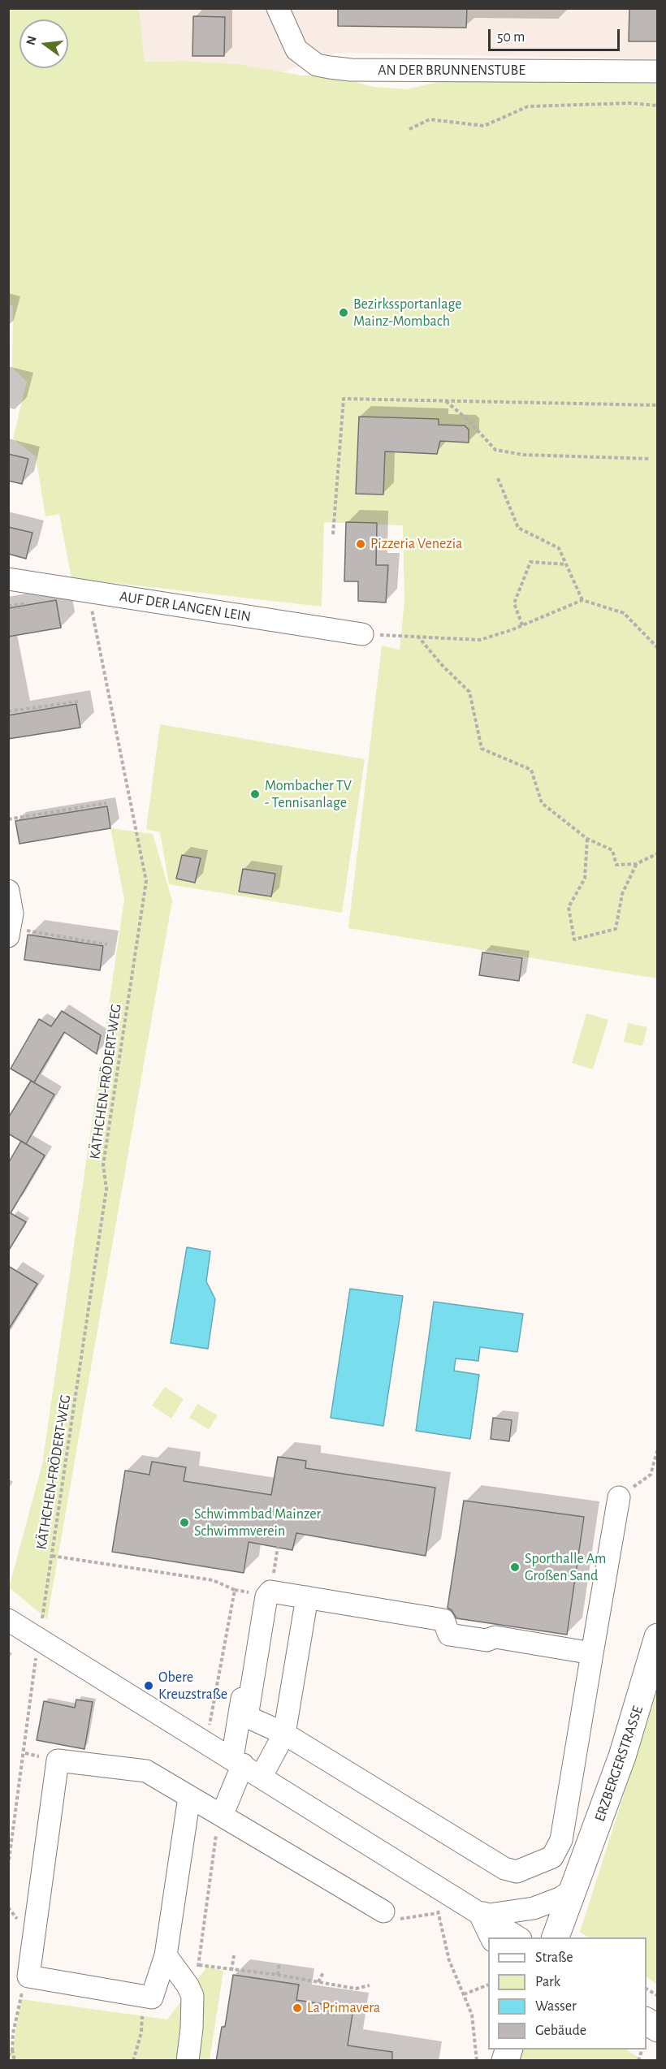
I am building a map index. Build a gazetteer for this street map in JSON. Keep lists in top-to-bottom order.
{
  "streets": {
    "main road": ["ERZBERGERSTRASSE"],
    "street": ["AN DER BRUNNENSTUBE", "AUF DER LANGEN LEIN"],
    "path": ["KÄTHCHEN-FRÖDERT-WEG"]
  },
  "places": [
    "Bezirkssportanlage Mainz-Mombach",
    "Pizzeria Venezia",
    "Mombacher TV - Tennisanlage",
    "Schwimmbad Mainzer Schwimmverein",
    "Sporthalle Am Großen Sand",
    "Obere Kreuzstraße",
    "La Primavera"
  ],
  "legend": [
    "Straße",
    "Park",
    "Wasser",
    "Gebäude"
  ],
  "scale_bar": "50 m",
  "north": "left"
}
